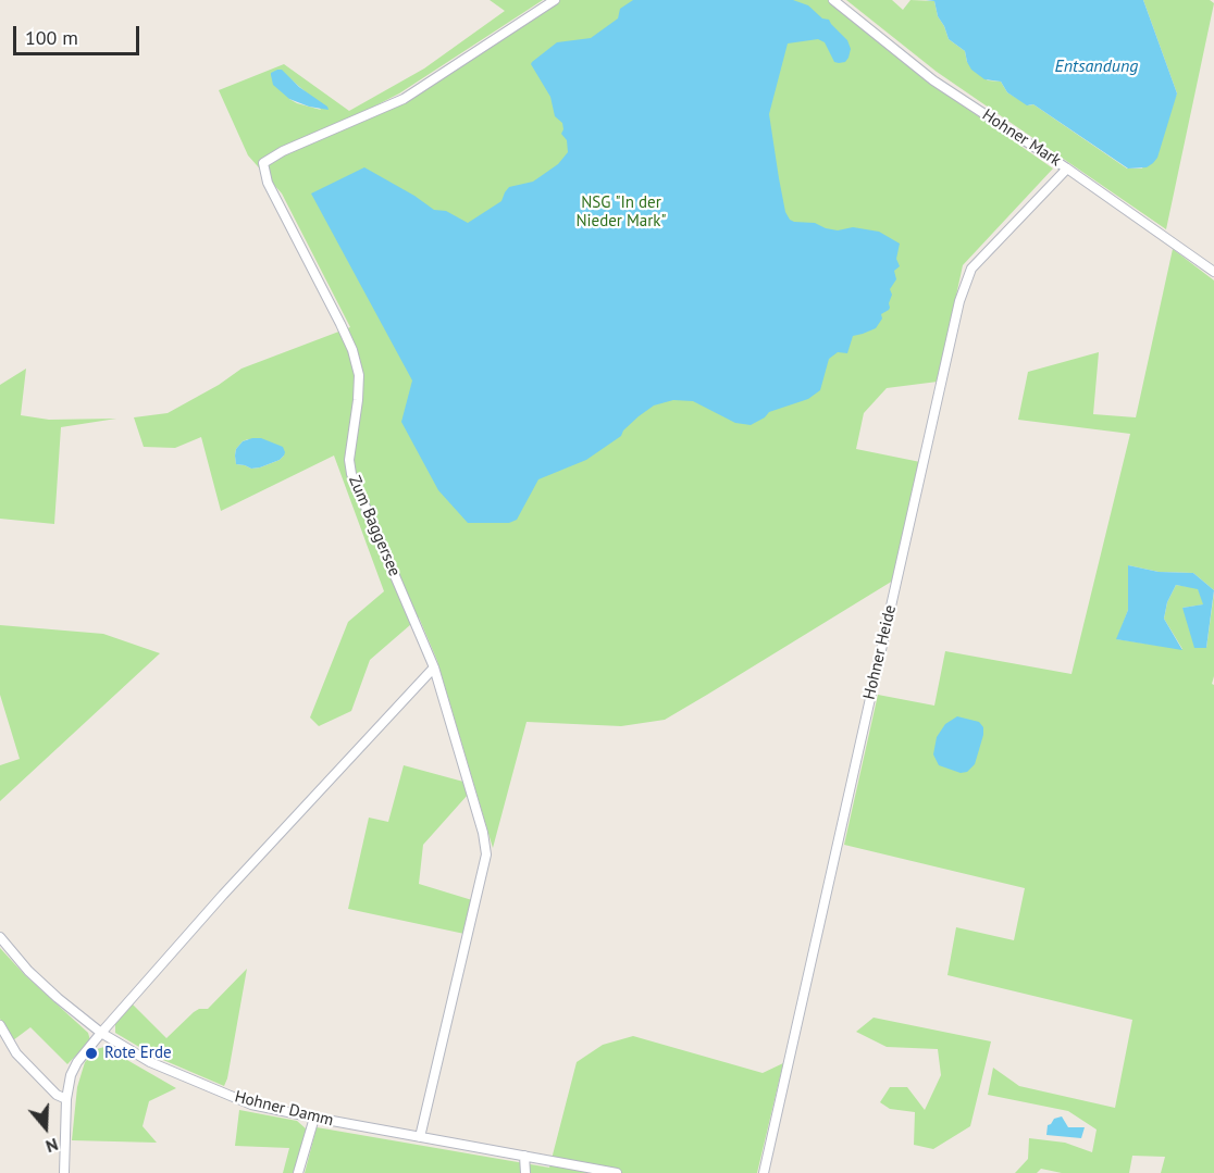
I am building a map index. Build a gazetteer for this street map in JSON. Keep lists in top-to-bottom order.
{
  "streets": {
    "street": [
      "Hohner Mark",
      "Zum Baggersee",
      "Hohner Heide",
      "Hohner Damm"
    ]
  },
  "crossings": [
    ["Hohner Mark", "Hohner Heide"]
  ],
  "water": ["Entsandung"],
  "parks": ["NSG \"In der Nieder Mark\""],
  "places": ["Rote Erde"],
  "scale_bar": "100 m",
  "north": "bottom"
}
